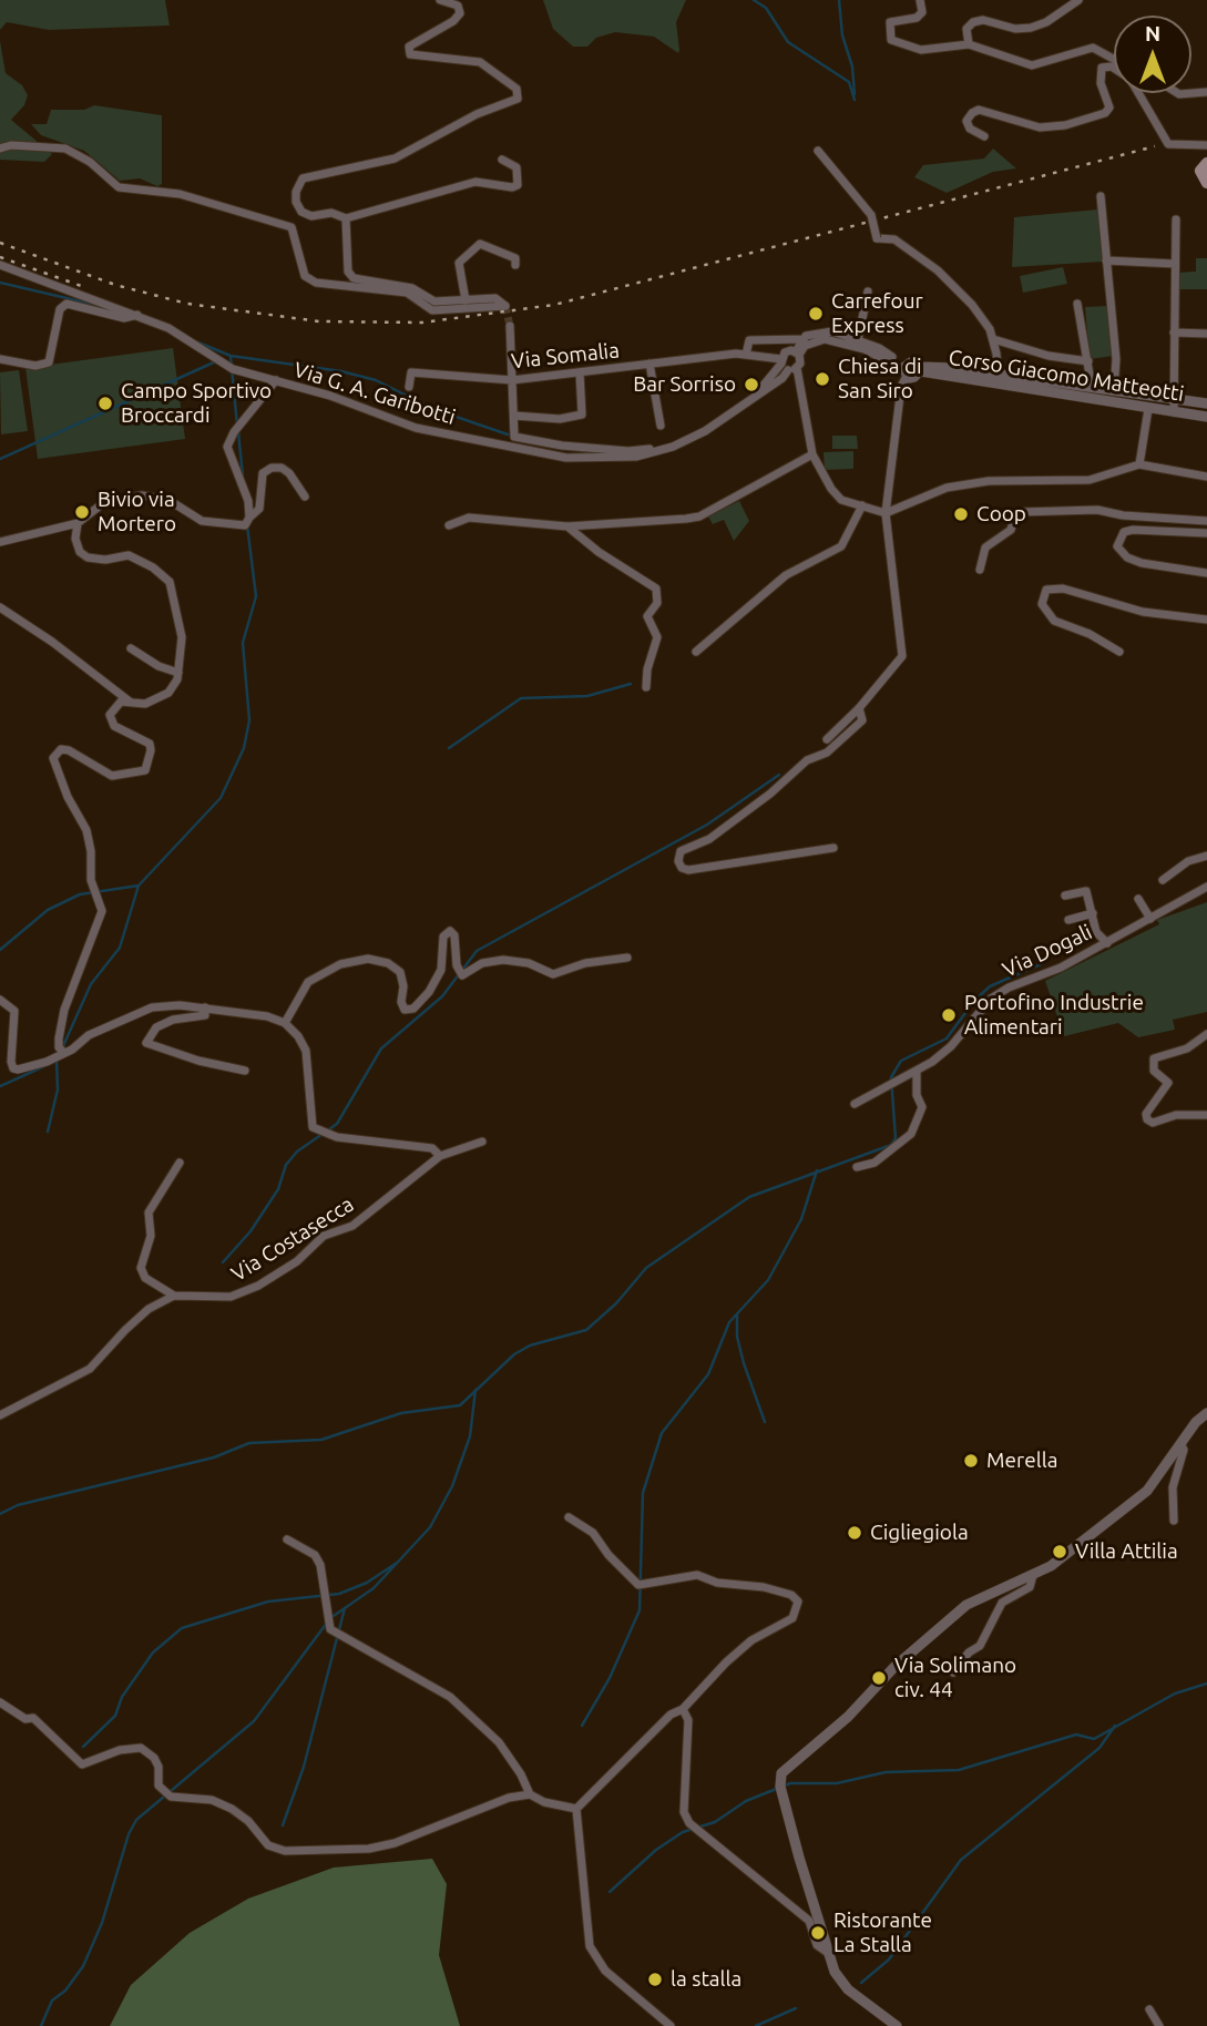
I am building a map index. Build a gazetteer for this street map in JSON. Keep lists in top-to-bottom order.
{
  "streets": {
    "street": [
      "Via Somalia",
      "Corso Giacomo Matteotti",
      "Via G. A. Garibotti",
      "Via Dogali",
      "Via Costasecca"
    ]
  },
  "places": [
    "Carrefour Express",
    "Chiesa di San Siro",
    "Bar Sorriso",
    "Campo Sportivo Broccardi",
    "Bivio via Mortero",
    "Coop",
    "Portofino Industrie Alimentari",
    "Merella",
    "Cigliegiola",
    "Villa Attilia",
    "Via Solimano civ. 44",
    "Ristorante La Stalla",
    "la stalla"
  ],
  "north": "top"
}
